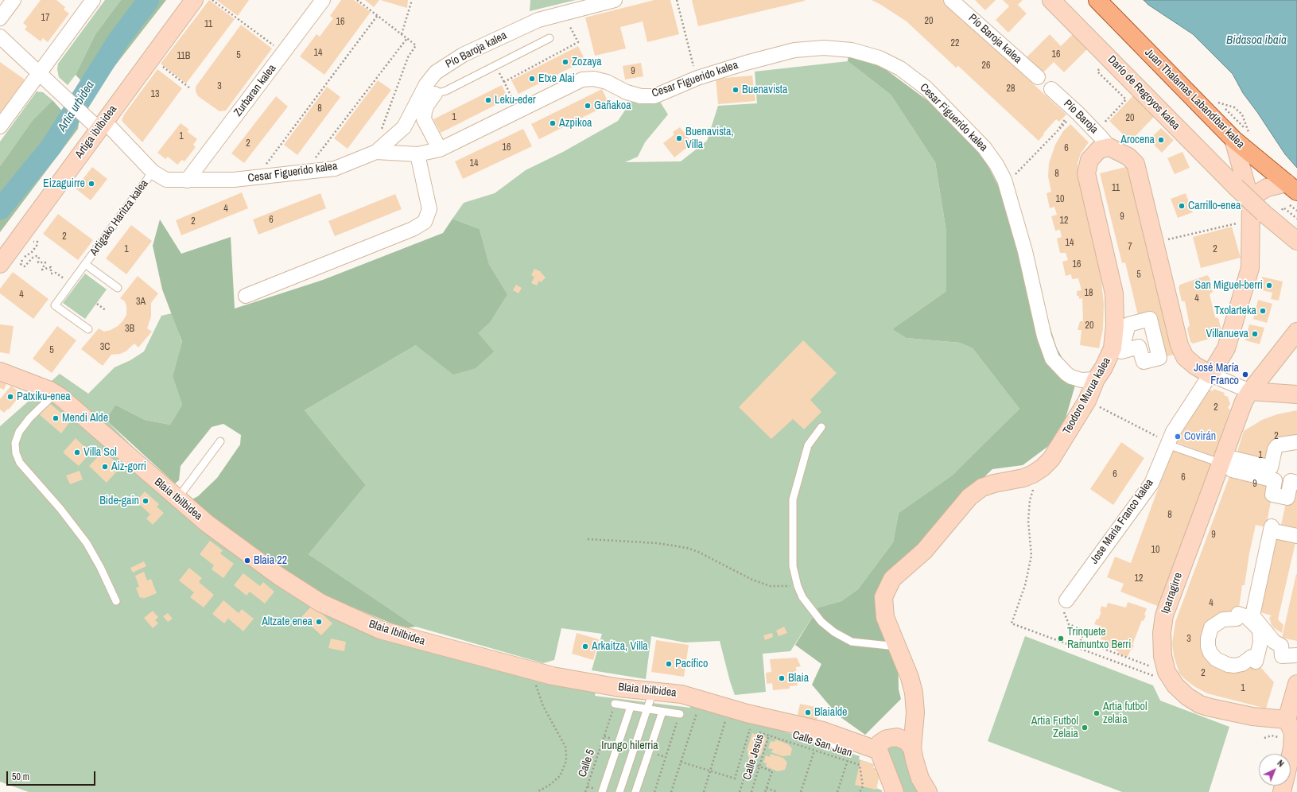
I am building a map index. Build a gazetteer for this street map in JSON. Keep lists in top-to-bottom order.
{
  "streets": {
    "main road": ["Juan Thalamas Labandibar kalea"],
    "street": [
      "Pío Baroja kalea",
      "Cesar Figuerido kalea",
      "Zurbaran kalea",
      "Darío de Regoyos kalea",
      "Pío Baroja",
      "Artiga ibilbidea",
      "Teodoro Murua kalea",
      "Blaia Ibilbidea",
      "Jose Maria Franco kalea",
      "Iparragirre"
    ],
    "lane": ["Artigako Haritza kalea"],
    "path": ["Calle San Juan", "Calle Jesús", "Calle 5"]
  },
  "crossings": [
    ["Pío Baroja kalea", "Cesar Figuerido kalea"],
    ["Cesar Figuerido kalea", "Zurbaran kalea"],
    ["Cesar Figuerido kalea", "Artiga ibilbidea"],
    ["Cesar Figuerido kalea", "Artigako Haritza kalea"],
    ["Cesar Figuerido kalea", "Teodoro Murua kalea"],
    ["Darío de Regoyos kalea", "Jose Maria Franco kalea"],
    ["Juan Thalamas Labandibar kalea", "Jose Maria Franco kalea"],
    ["Pío Baroja", "Teodoro Murua kalea"],
    ["Teodoro Murua kalea", "Blaia Ibilbidea"]
  ],
  "water": ["Bidasoa ibaia", "Artia urbidea"],
  "parks": ["Irungo hilerria"],
  "places": [
    "Zozaya",
    "Etxe Alai",
    "Buenavista",
    "Leku-eder",
    "Gañakoa",
    "Azpikoa",
    "Buenavista, Villa",
    "Arocena",
    "Eizaguirre",
    "Carrillo-enea",
    "San Miguel-berri",
    "Txolarteka",
    "Villanueva",
    "José María Franco",
    "Patxiku-enea",
    "Mendi Alde",
    "Covirán",
    "Villa Sol",
    "Aiz-gorri",
    "Bide-gain",
    "Blaia 22",
    "Altzate enea",
    "Trinquete Ramuntxo Berri",
    "Arkaitza, Villa",
    "Pacífico",
    "Blaia",
    "Blaialde",
    "Artia futbol zelaia",
    "Artia Futbol Zelaia"
  ],
  "house_numbers": [
    "17",
    "20",
    "16",
    "11",
    "22",
    "14",
    "16",
    "5",
    "11B",
    "26",
    "9",
    "3",
    "28",
    "13",
    "8",
    "1",
    "20",
    "1",
    "2",
    "16",
    "6",
    "14",
    "8",
    "11",
    "10",
    "4",
    "9",
    "6",
    "12",
    "2",
    "2",
    "14",
    "7",
    "1",
    "2",
    "16",
    "5",
    "18",
    "4",
    "4",
    "3A",
    "20",
    "3B",
    "3C",
    "5",
    "2",
    "2",
    "1",
    "6",
    "6",
    "9",
    "8",
    "9",
    "10",
    "12",
    "4",
    "3",
    "2",
    "1"
  ],
  "scale_bar": "50 m",
  "north": "top right"
}
